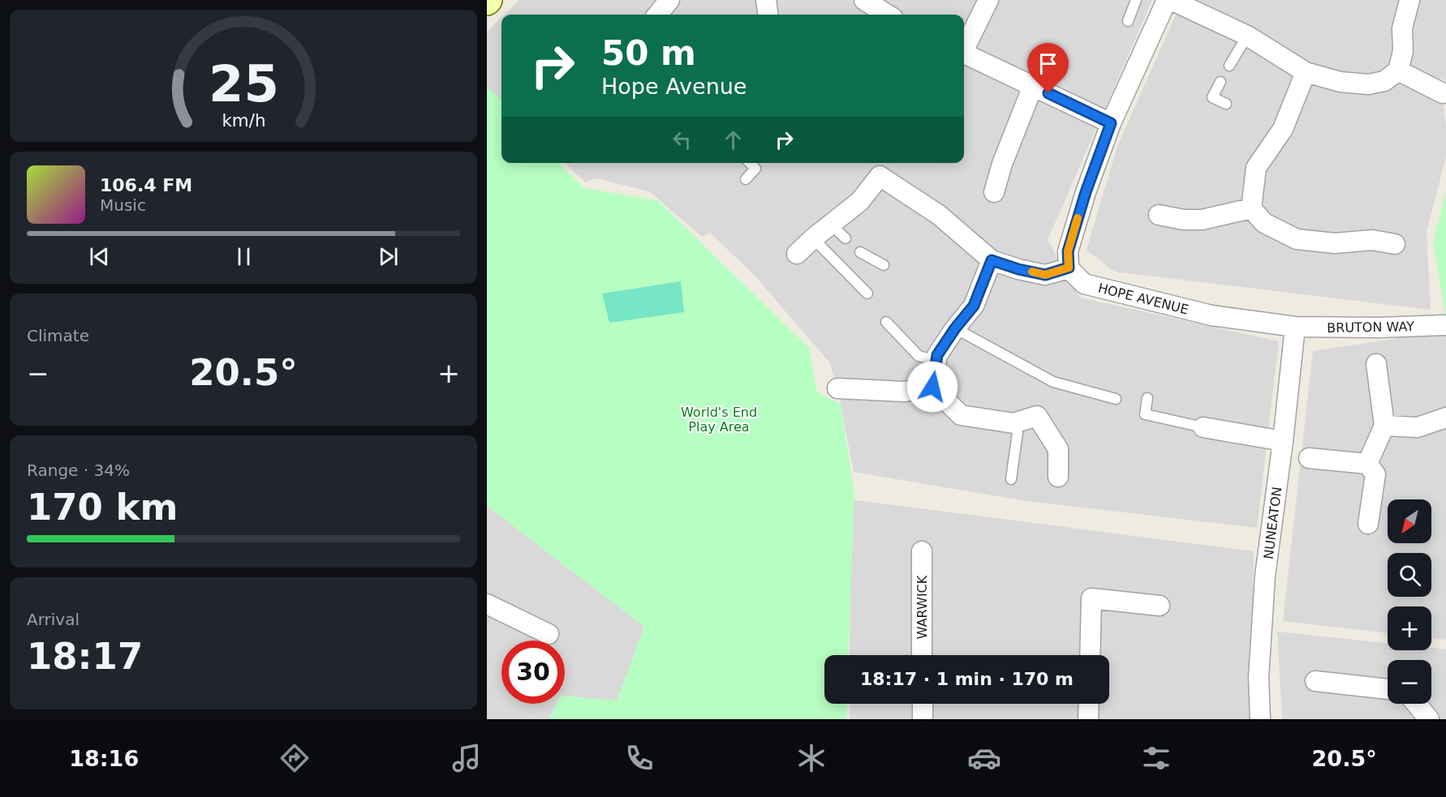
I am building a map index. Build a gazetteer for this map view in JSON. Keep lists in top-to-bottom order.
{
  "streets": {
    "street": [
      "HOPE AVENUE",
      "BRUTON WAY",
      "NUNEATON",
      "WARWICK"
    ]
  },
  "crossings": [
    ["HOPE AVENUE", "BRUTON WAY"],
    ["HOPE AVENUE", "NUNEATON"],
    ["BRUTON WAY", "NUNEATON"]
  ],
  "parks": ["World's End Play Area"],
  "north": "bottom left",
  "page": {
    "turn": ["50 m", "Hope Avenue"],
    "song": ["106.4 FM", "Music"],
    "tile": [
      "Climate",
      ["Range · 34%", "170 km"],
      ["Arrival", "18:17"]
    ],
    "heat": ["−", "20.5°", "+"],
    "map_buttons": ["+", "−"],
    "limit": "30",
    "trip": "18:17 · 1 min · 170 m",
    "tabs": ["18:16", "20.5°"],
    "gauge": ["25", "km/h"]
  }
}
